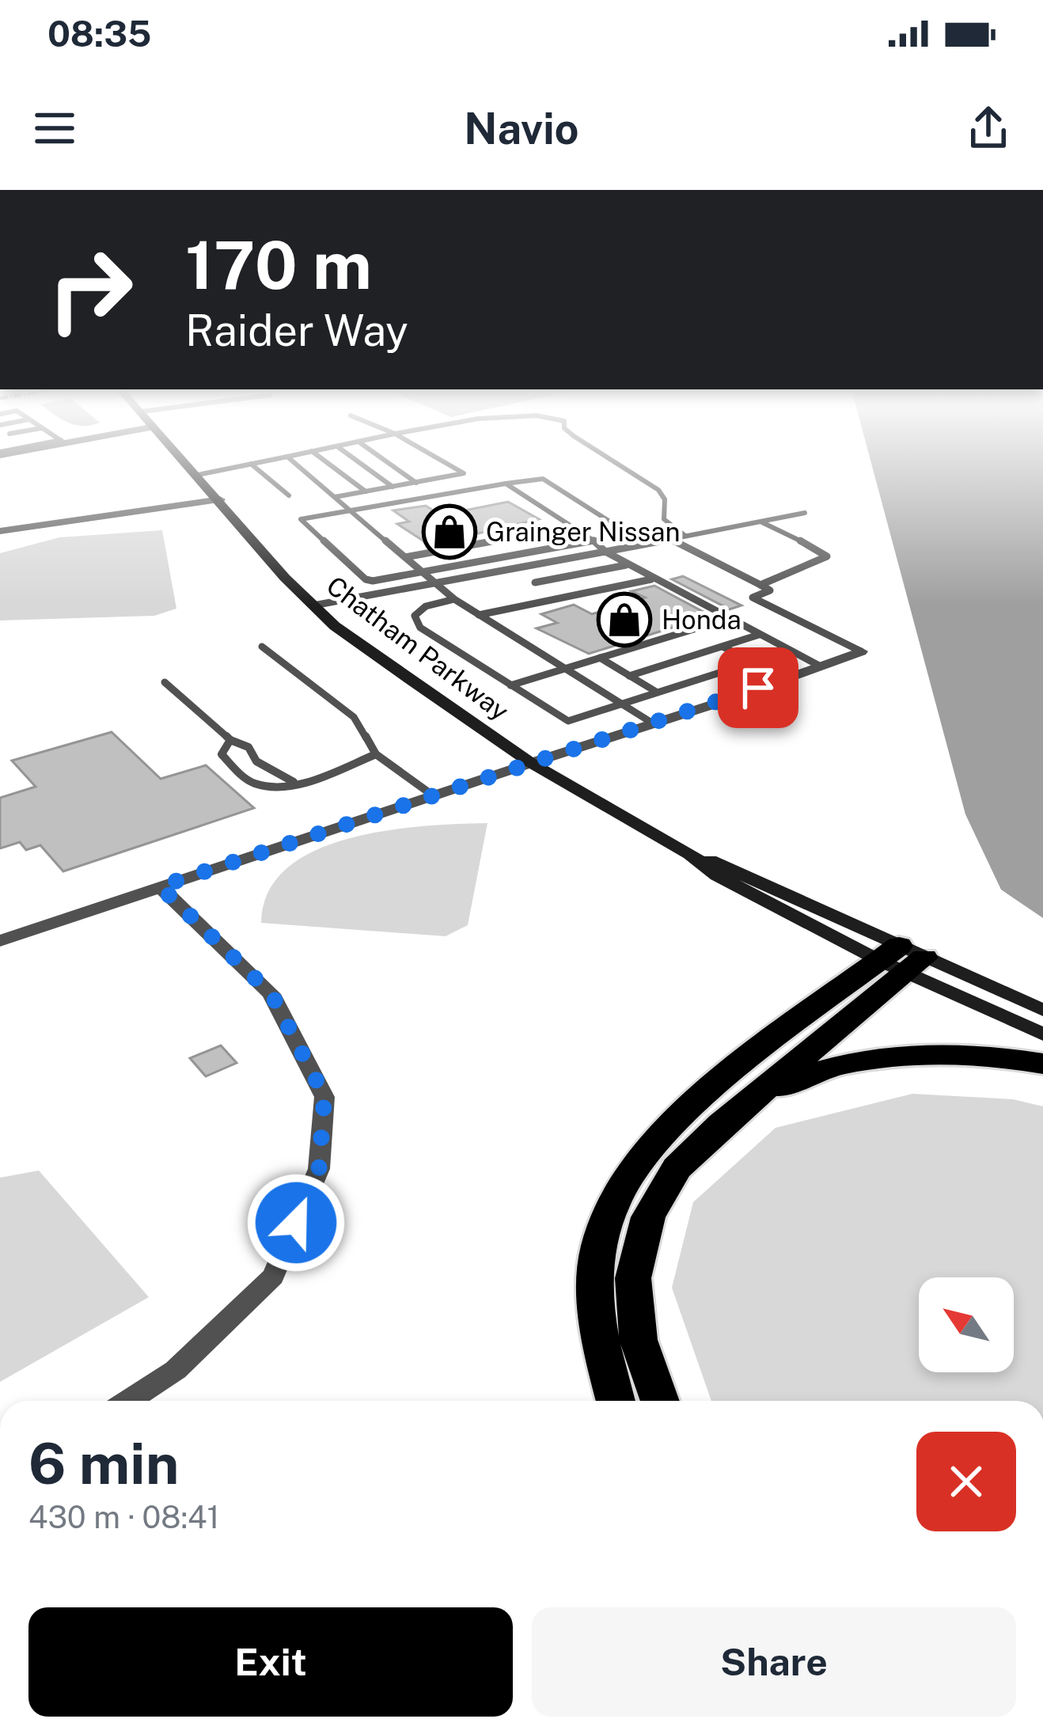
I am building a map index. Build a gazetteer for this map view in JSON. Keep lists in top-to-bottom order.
{
  "streets": {
    "main road": ["Chatham Parkway"]
  },
  "places": {
    "shop": ["Grainger Nissan", "Honda"]
  },
  "north": "top left",
  "page": {
    "status": "08:35",
    "header": "Navio",
    "turn": ["170 m", "Raider Way"],
    "heading": ["6 min", "430 m · 08:41"],
    "buttons": ["Exit", "Share"]
  }
}
